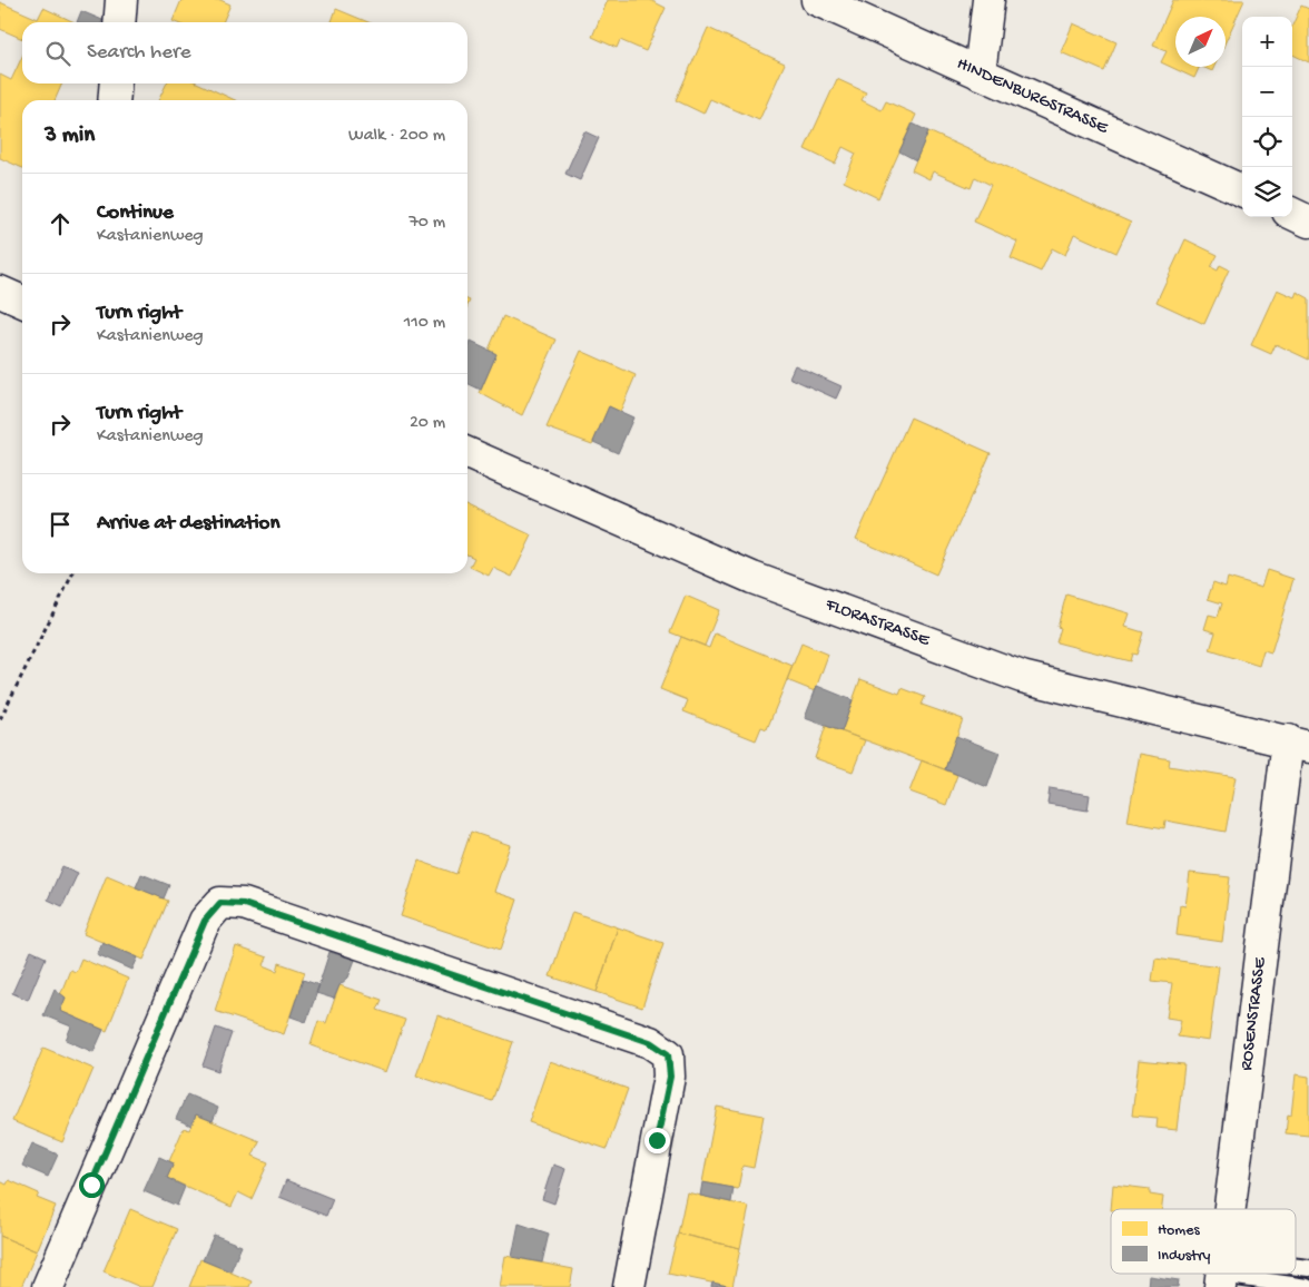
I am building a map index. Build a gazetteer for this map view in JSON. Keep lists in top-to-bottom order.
{
  "streets": {
    "street": ["HINDENBURGSTRASSE", "FLORASTRASSE", "ROSENSTRASSE"]
  },
  "crossings": [
    ["FLORASTRASSE", "ROSENSTRASSE"]
  ],
  "legend": ["Homes", "Industry"],
  "north": "top right",
  "page": {
    "map_buttons": ["+", "−"],
    "search": "Search here",
    "heading": ["3 min", "Walk · 200 m"],
    "list": [
      ["Continue", "Kastanienweg", "70 m"],
      ["Turn right", "Kastanienweg", "110 m"],
      ["Turn right", "Kastanienweg", "20 m"],
      "Arrive at destination"
    ]
  }
}
